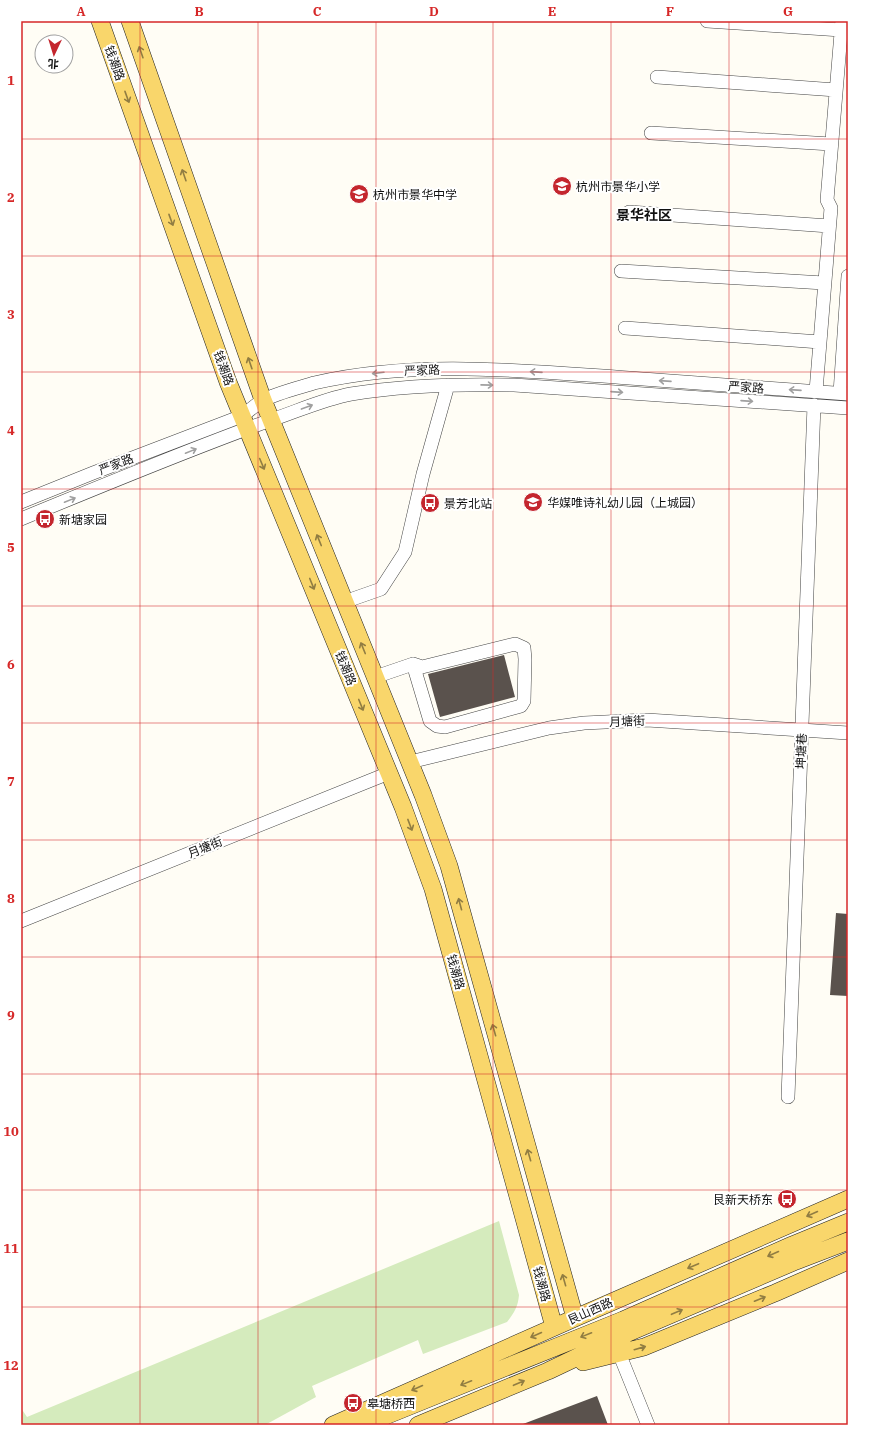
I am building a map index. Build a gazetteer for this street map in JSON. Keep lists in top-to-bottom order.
{
  "streets": {
    "main road": ["钱潮路", "艮山西路"],
    "street": ["严家路", "月塘街", "坤塘巷"]
  },
  "crossings": [
    ["钱潮路", "严家路"],
    ["钱潮路", "月塘街"],
    ["钱潮路", "艮山西路"],
    ["严家路", "坤塘巷"],
    ["月塘街", "坤塘巷"]
  ],
  "districts": ["景华社区"],
  "places": {
    "school or university": ["杭州市景华小学", "杭州市景华中学", "华媒唯诗礼幼儿园（上城园）"],
    "bus stop": [
      "景芳北站",
      "新塘家园",
      "艮新天桥东",
      "皋塘桥西"
    ]
  },
  "north": "bottom",
  "grid": {
    "columns": [
      "A",
      "B",
      "C",
      "D",
      "E",
      "F",
      "G"
    ],
    "rows": [
      "1",
      "2",
      "3",
      "4",
      "5",
      "6",
      "7",
      "8",
      "9",
      "10",
      "11",
      "12"
    ]
  }
}
